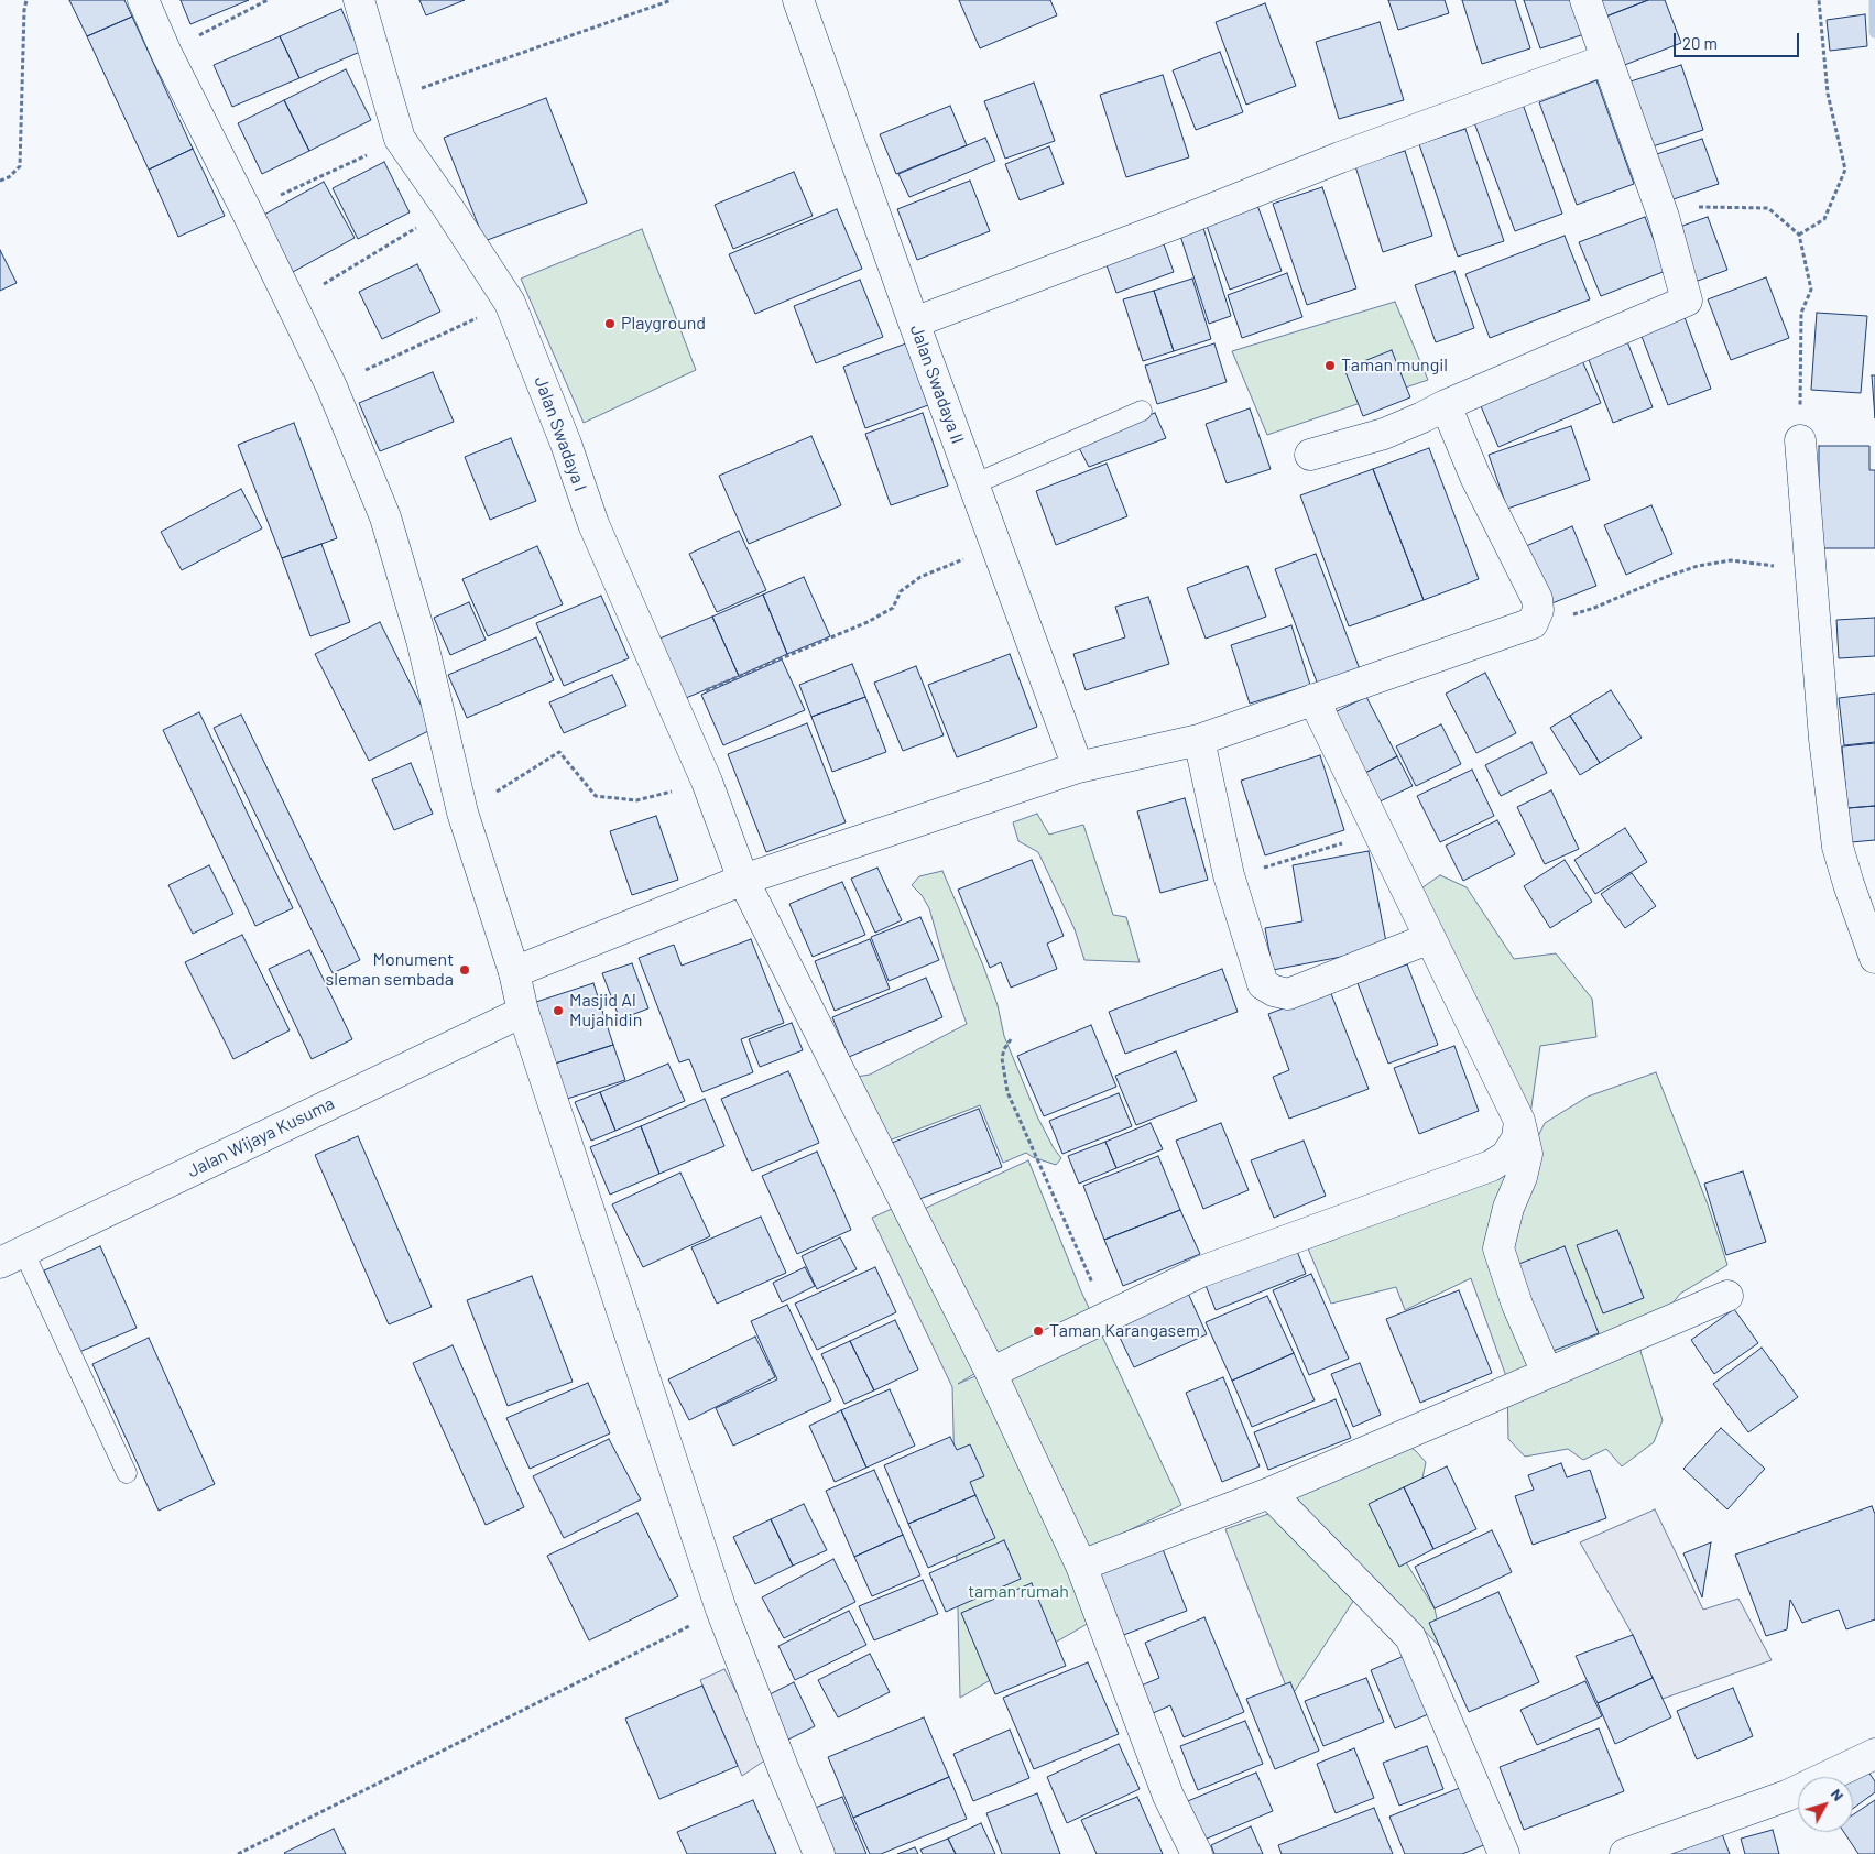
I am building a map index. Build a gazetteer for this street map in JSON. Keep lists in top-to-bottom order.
{
  "streets": {
    "street": ["Jalan Swadaya II", "Jalan Swadaya I", "Jalan Wijaya Kusuma"]
  },
  "parks": ["taman rumah"],
  "places": [
    "Playground",
    "Taman mungil",
    "Monument sleman sembada",
    "Masjid Al Mujahidin",
    "Taman Karangasem"
  ],
  "scale_bar": "20 m",
  "north": "top right"
}
